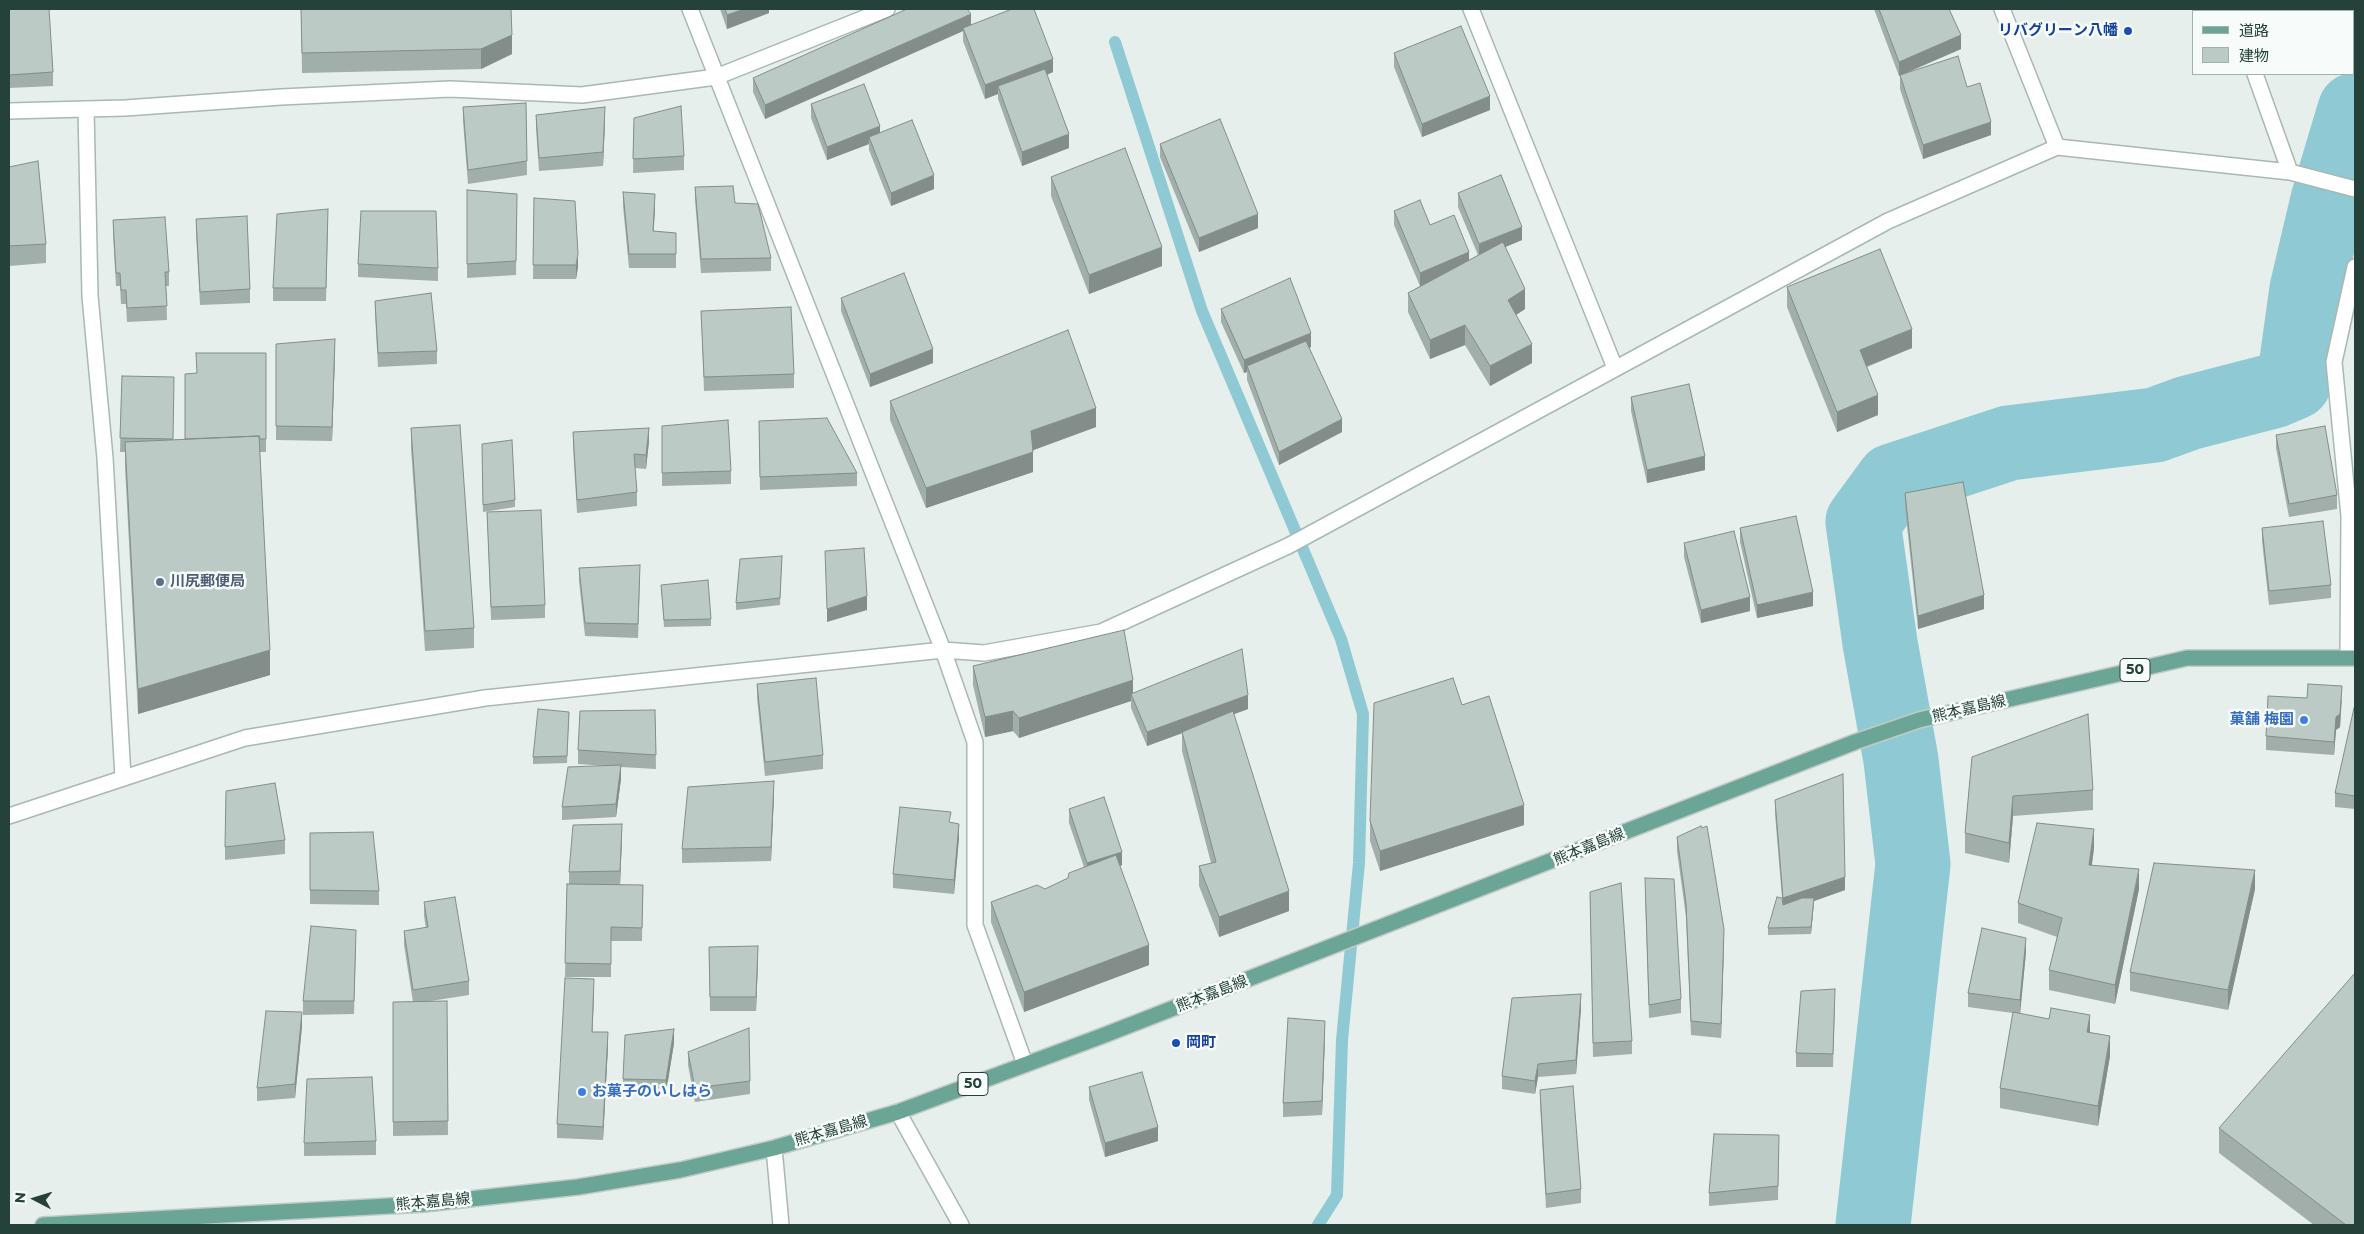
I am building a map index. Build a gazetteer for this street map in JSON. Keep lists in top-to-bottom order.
{
  "streets": {
    "main road": ["50", "熊本嘉島線"]
  },
  "places": [
    "リバグリーン八幡",
    "川尻郵便局",
    "菓舗 梅園",
    "岡町",
    "お菓子のいしはら"
  ],
  "legend": ["道路", "建物"],
  "north": "left"
}
